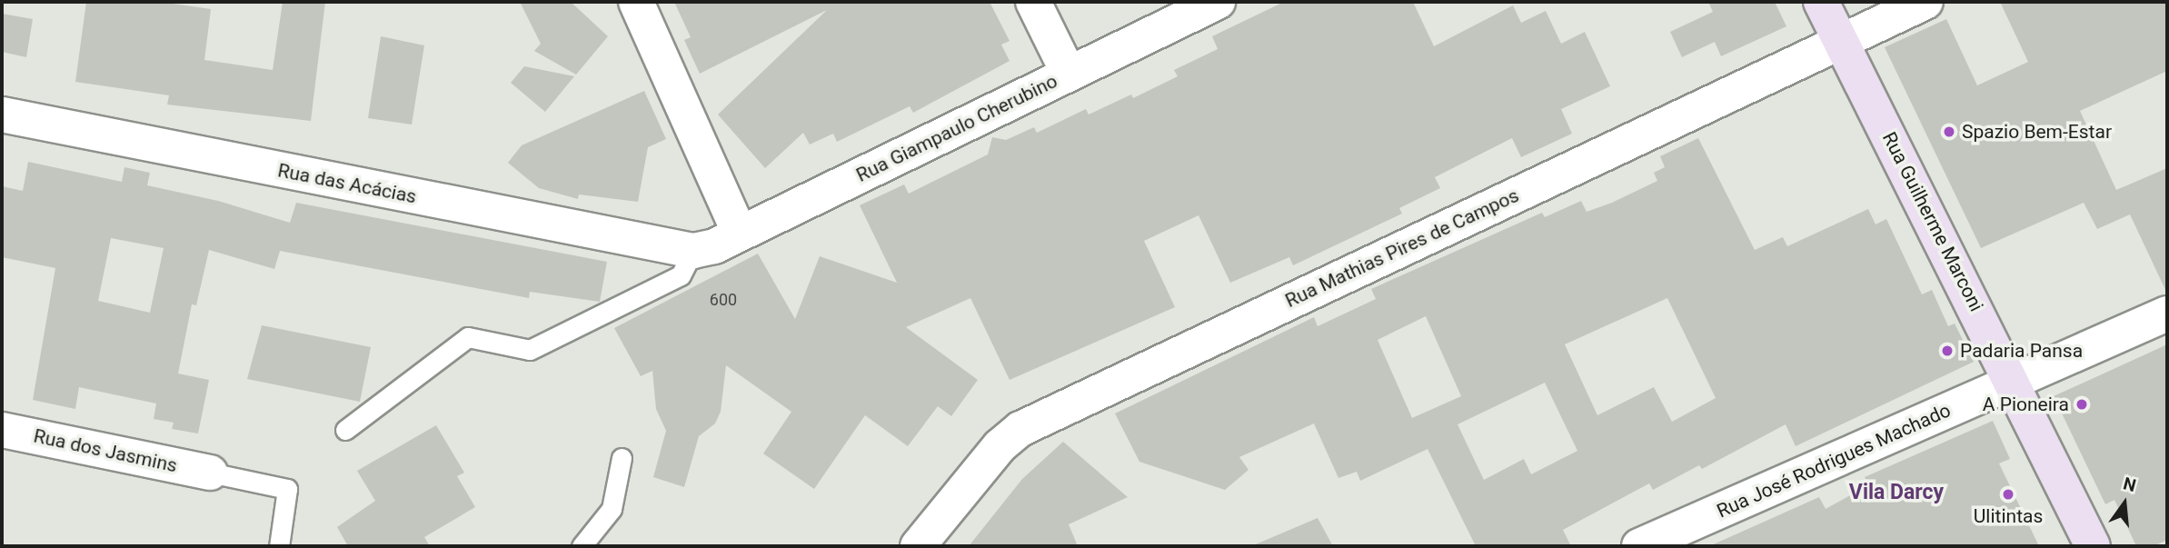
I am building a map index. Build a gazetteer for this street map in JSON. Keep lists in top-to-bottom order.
{
  "streets": {
    "main road": ["Rua Guilherme Marconi"],
    "street": [
      "Rua Giampaulo Cherubino",
      "Rua das Acácias",
      "Rua Mathias Pires de Campos",
      "Rua dos Jasmins",
      "Rua José Rodrigues Machado"
    ]
  },
  "crossings": [
    ["Rua Giampaulo Cherubino", "Rua das Acácias"],
    ["Rua Guilherme Marconi", "Rua Mathias Pires de Campos"],
    ["Rua Guilherme Marconi", "Rua José Rodrigues Machado"]
  ],
  "districts": ["Vila Darcy"],
  "places": [
    "Spazio Bem-Estar",
    "Padaria Pansa",
    "A Pioneira",
    "Ulitintas"
  ],
  "house_numbers": ["600"],
  "north": "top"
}
